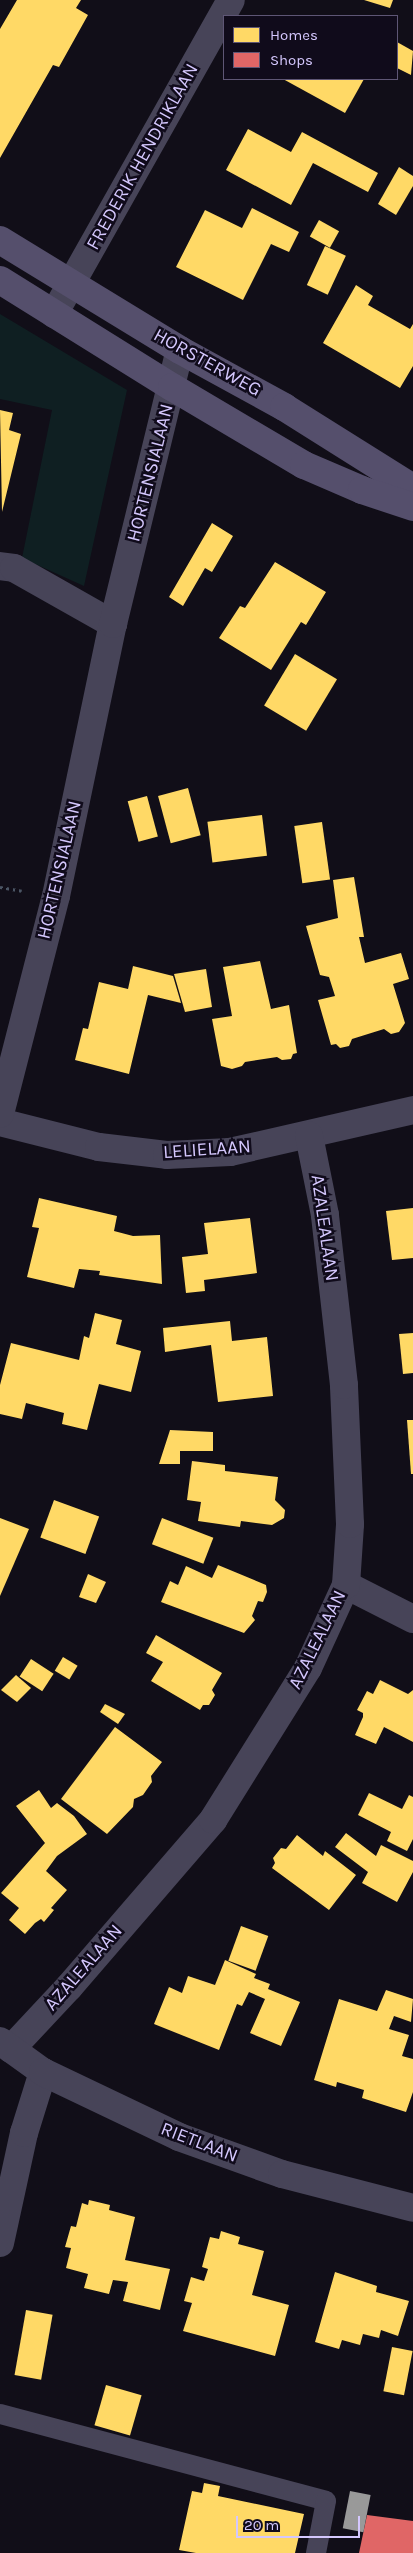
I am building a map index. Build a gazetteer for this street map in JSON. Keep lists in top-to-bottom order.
{
  "streets": {
    "main road": ["HORSTERWEG"],
    "street": [
      "FREDERIK HENDRIKLAAN",
      "HORTENSIALAAN",
      "LELIELAAN",
      "AZALEALAAN",
      "RIETLAAN"
    ]
  },
  "crossings": [
    ["FREDERIK HENDRIKLAAN", "HORSTERWEG"],
    ["HORSTERWEG", "HORTENSIALAAN"],
    ["LELIELAAN", "AZALEALAAN"],
    ["AZALEALAAN", "RIETLAAN"]
  ],
  "legend": ["Homes", "Shops"],
  "scale_bar": "20 m"
}
